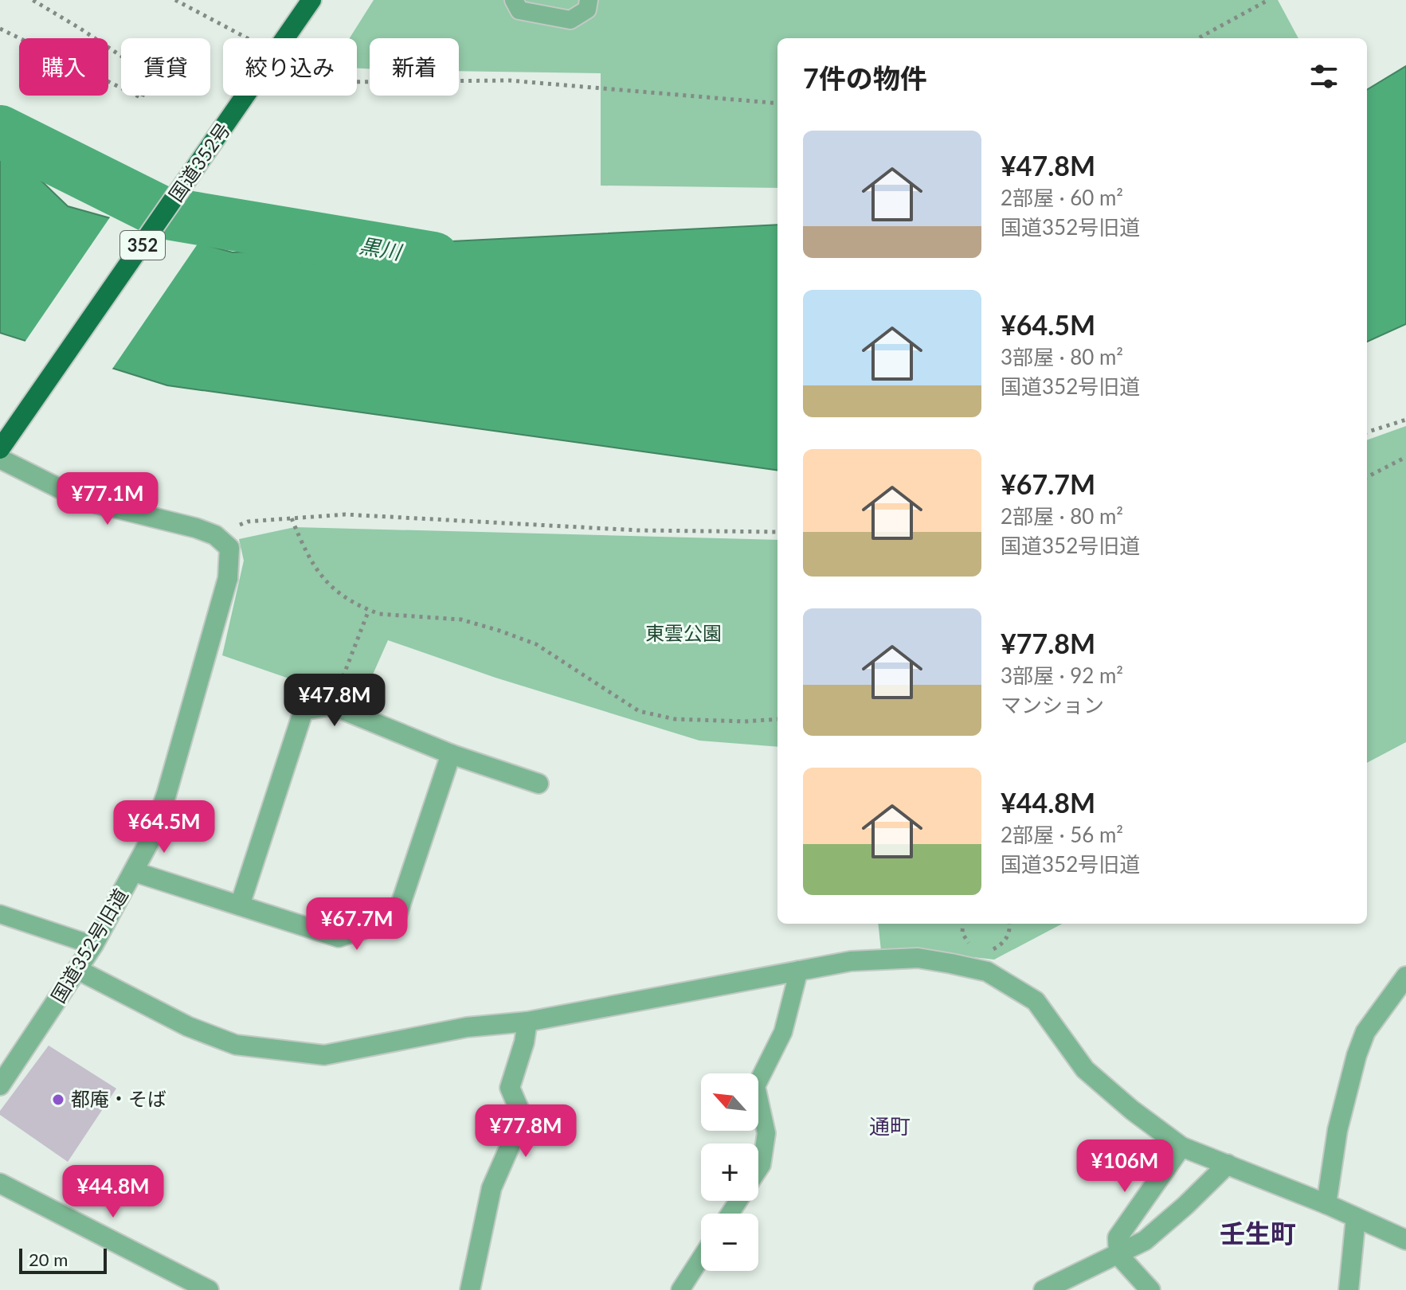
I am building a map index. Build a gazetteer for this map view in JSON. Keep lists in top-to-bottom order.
{
  "streets": {
    "highway": ["国道352号", "352"],
    "street": ["国道352号旧道"]
  },
  "districts": ["通町", "壬生町"],
  "water": ["黒川"],
  "parks": ["東雲公園"],
  "places": ["都庵・そば"],
  "scale_bar": "20 m",
  "north": "top left",
  "page": {
    "chip": [
      "購入",
      "賃貸",
      "絞り込み",
      "新着"
    ],
    "heading": "7件の物件",
    "list": [
      {
        "name": "¥47.8M",
        "note": "2部屋 · 60 m² · 国道352号旧道"
      },
      {
        "name": "¥64.5M",
        "note": "3部屋 · 80 m² · 国道352号旧道"
      },
      {
        "name": "¥67.7M",
        "note": "2部屋 · 80 m² · 国道352号旧道"
      },
      {
        "name": "¥77.8M",
        "note": "3部屋 · 92 m² · マンション"
      },
      {
        "name": "¥44.8M",
        "note": "2部屋 · 56 m² · 国道352号旧道"
      }
    ],
    "price": [
      "¥77.1M",
      "¥47.8M",
      "¥64.5M",
      "¥67.7M",
      "¥77.8M",
      "¥106M",
      "¥44.8M"
    ],
    "map_buttons": ["+", "−"],
    "scale": "20 m"
  }
}
